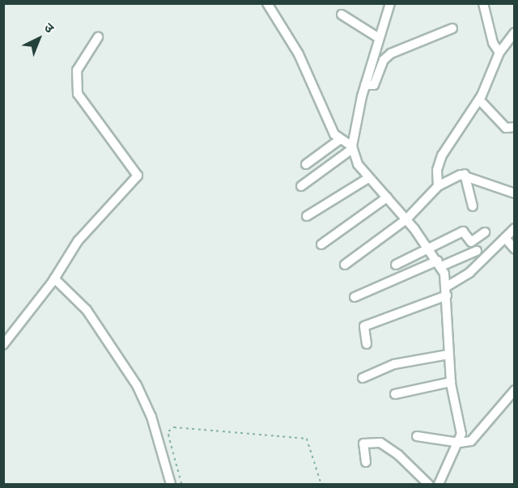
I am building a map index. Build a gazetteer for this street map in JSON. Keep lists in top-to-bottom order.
{
  "north": "top right"
}
